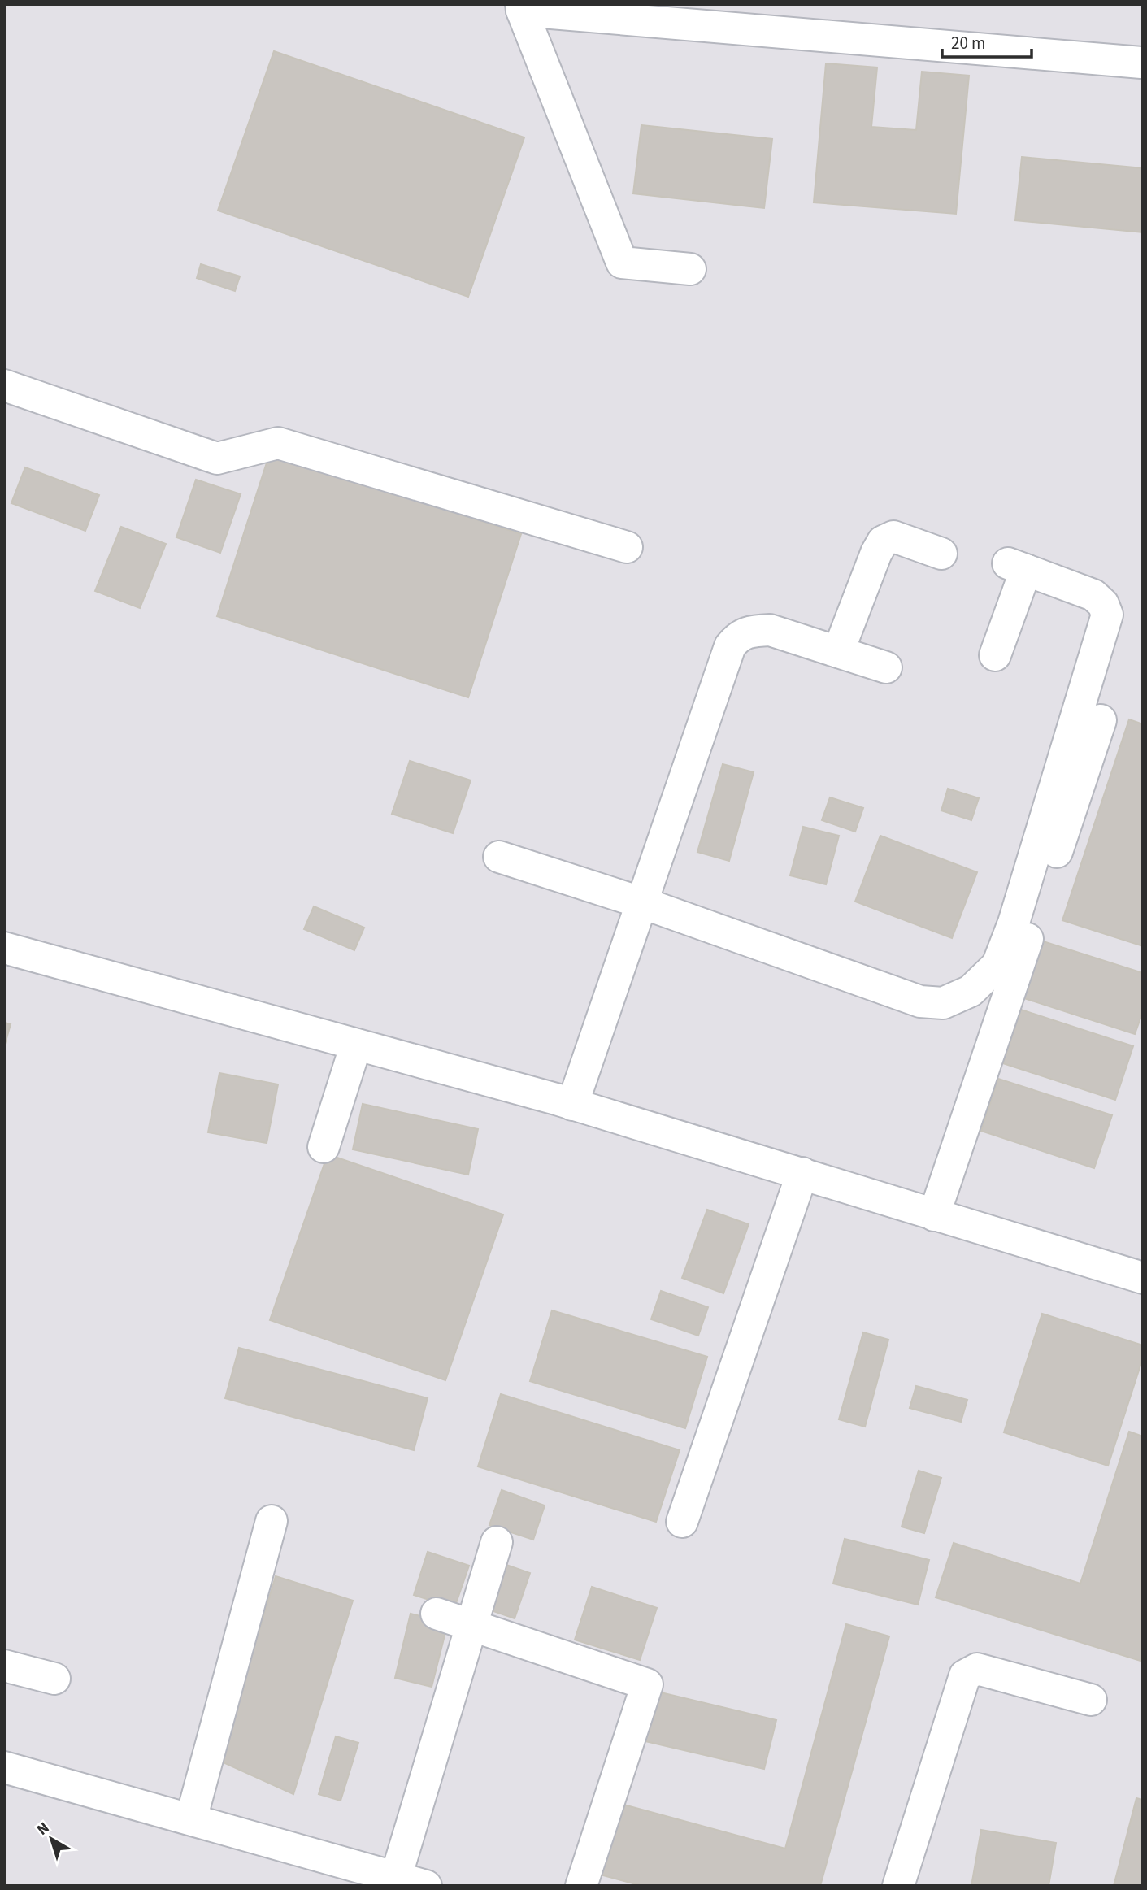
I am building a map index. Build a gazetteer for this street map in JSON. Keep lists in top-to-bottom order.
{
  "scale_bar": "20 m",
  "north": "top left"
}
